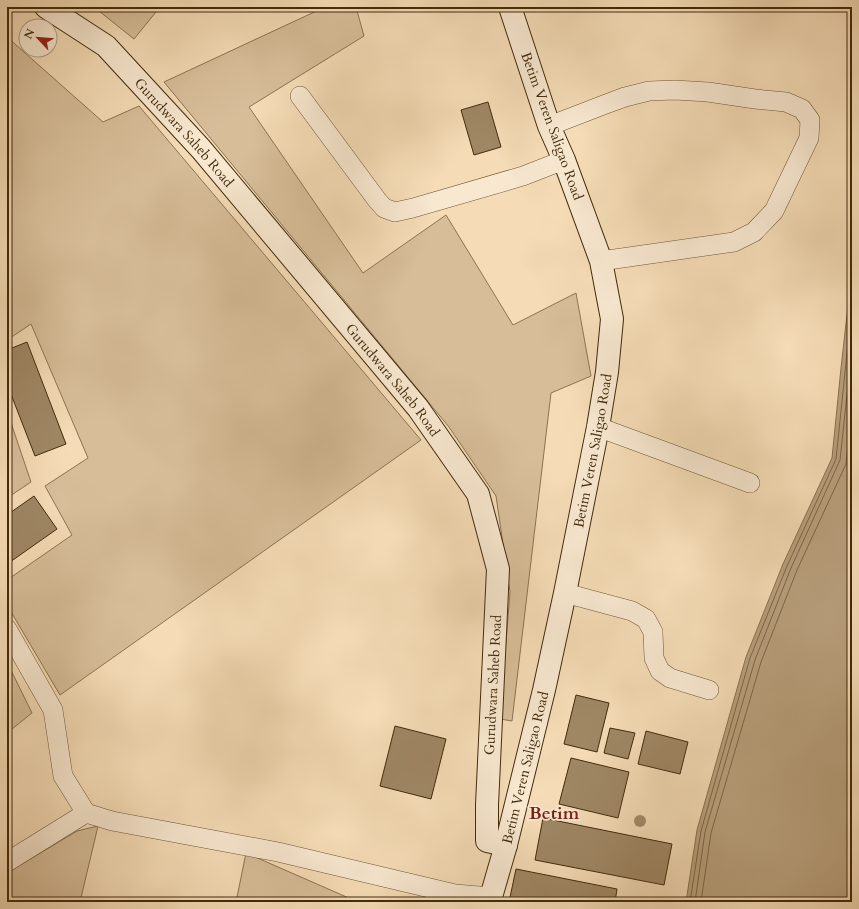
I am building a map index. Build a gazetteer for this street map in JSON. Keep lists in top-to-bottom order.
{
  "streets": {
    "street": ["Betim Veren Saligao Road", "Gurudwara Saheb Road"]
  },
  "crossings": [
    ["Betim Veren Saligao Road", "Gurudwara Saheb Road"]
  ],
  "districts": ["Betim"],
  "north": "top left"
}
